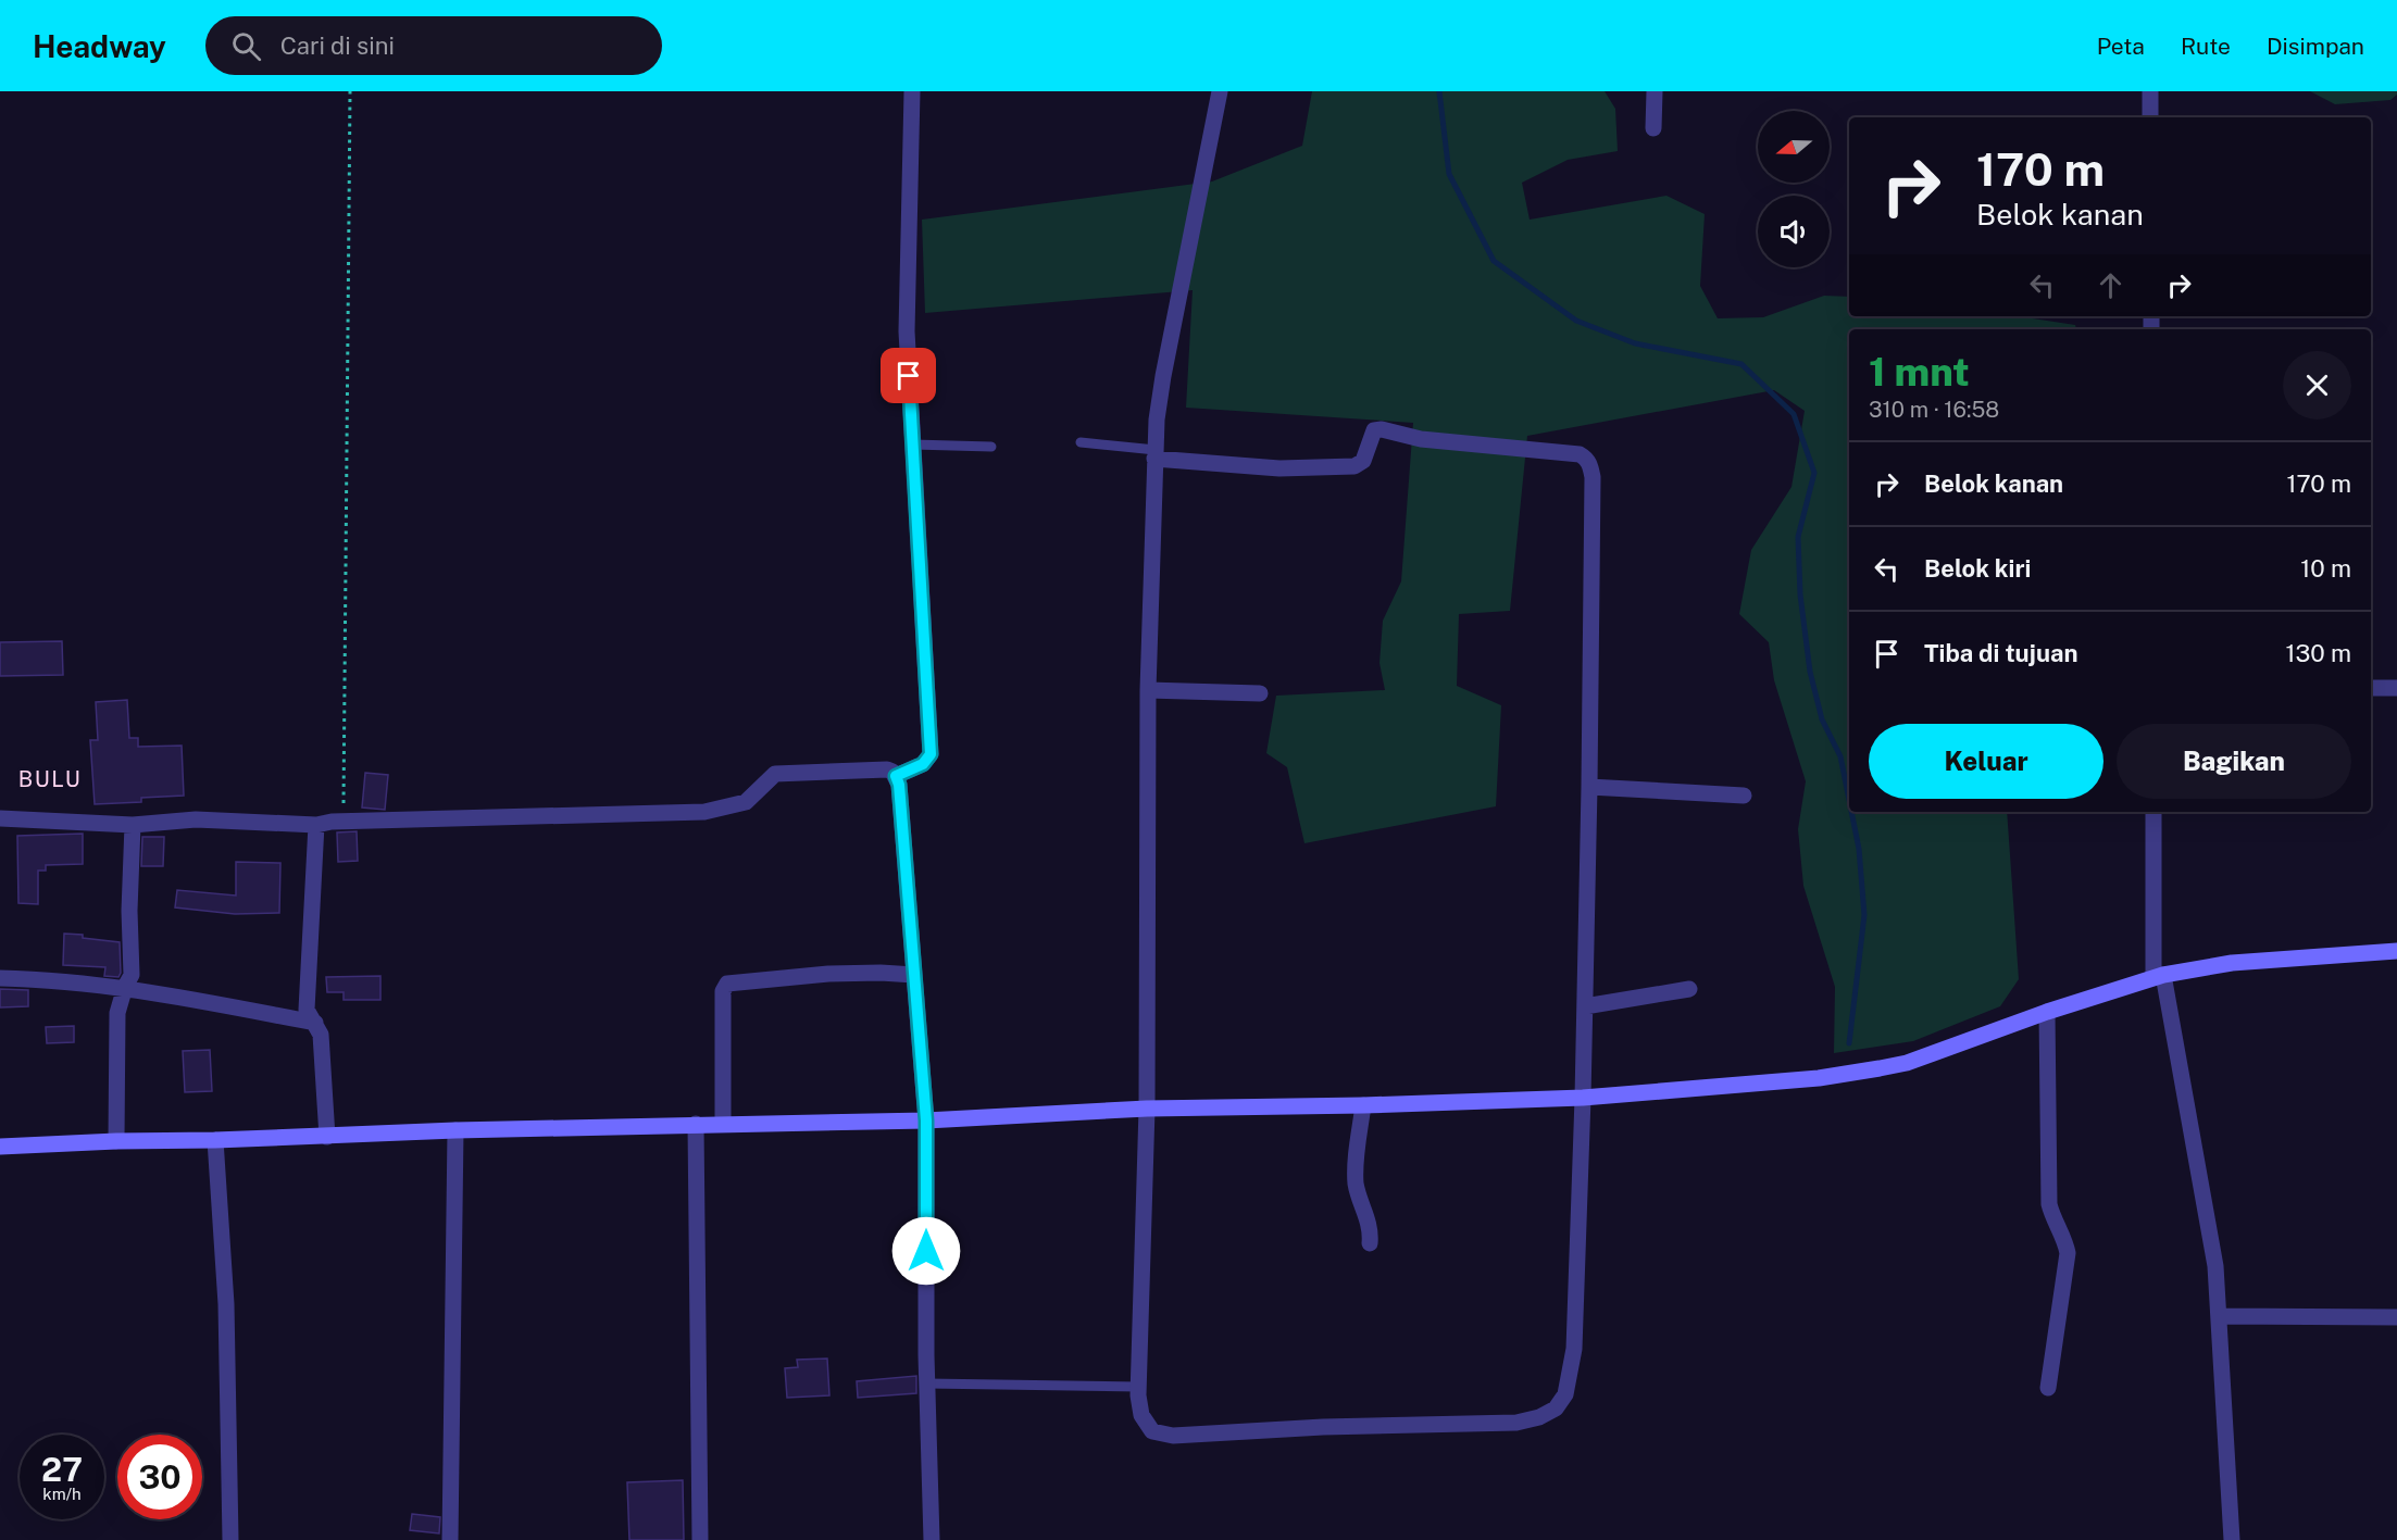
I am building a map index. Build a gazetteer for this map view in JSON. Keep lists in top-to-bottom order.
{
  "districts": ["BULU"],
  "north": "left",
  "page": {
    "header": "Headway",
    "search": "Cari di sini",
    "nav": ["Peta", "Rute", "Disimpan"],
    "turn": ["170 m", "Belok kanan"],
    "heading": ["1 mnt", "310 m · 16:58"],
    "list": [
      {
        "name": "Belok kanan",
        "value": "170 m"
      },
      {
        "name": "Belok kiri",
        "value": "10 m"
      },
      {
        "name": "Tiba di tujuan",
        "value": "130 m"
      }
    ],
    "buttons": ["Keluar", "Bagikan"],
    "speed": "27 km/h",
    "limit": "30"
  }
}
